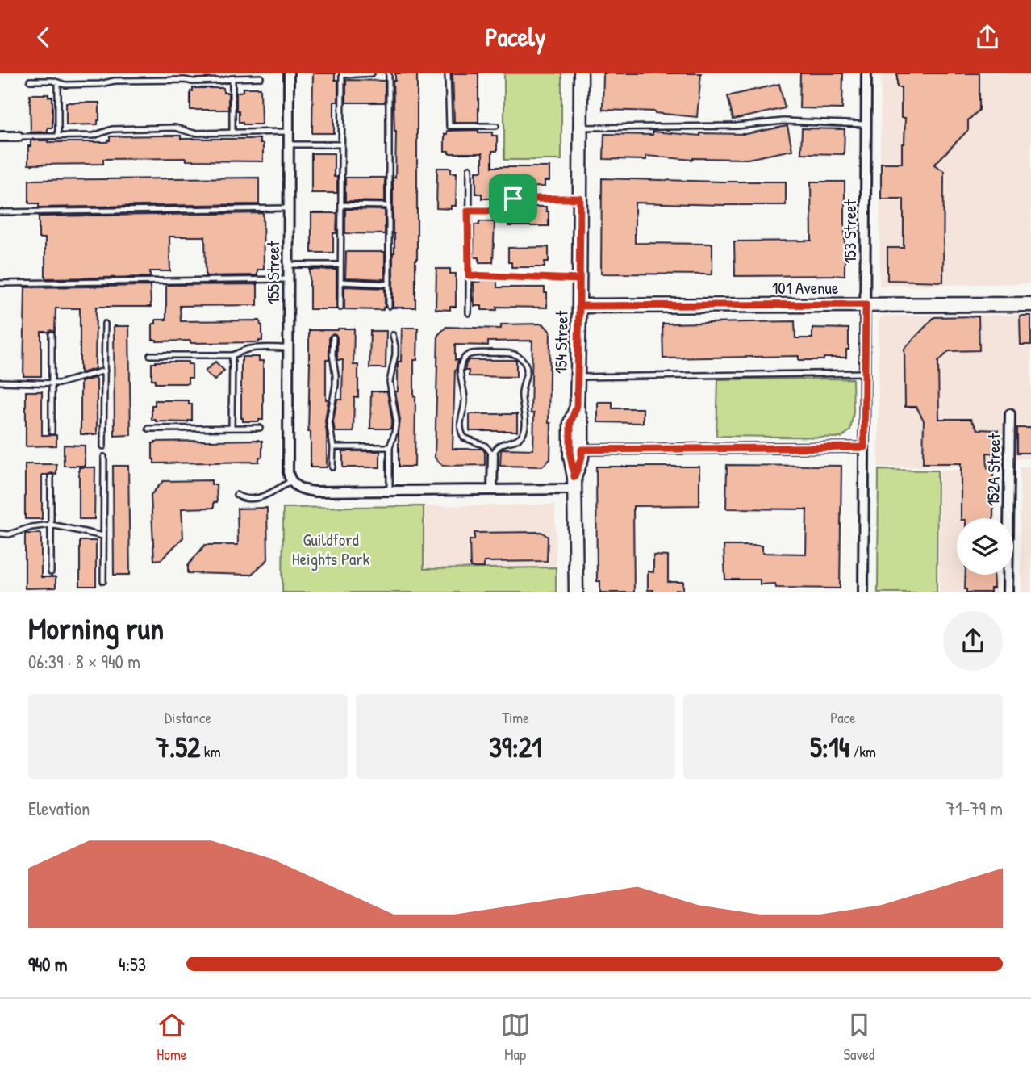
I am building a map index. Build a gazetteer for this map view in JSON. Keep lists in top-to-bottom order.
{
  "streets": {
    "main road": ["101 Avenue", "154 Street"],
    "street": ["153 Street", "155 Street", "152A Street"]
  },
  "crossings": [
    ["153 Street", "101 Avenue"],
    ["101 Avenue", "154 Street"]
  ],
  "parks": ["Guildford Heights Park"],
  "page": {
    "header": "Pacely",
    "heading": ["Morning run", "06:39 · 8 × 940 m"],
    "stats": [
      ["Distance", "7.52 km"],
      ["Time", "39:21"],
      ["Pace", "5:14 /km"]
    ],
    "chart": ["Elevation", "71–79 m"],
    "list": [
      {
        "name": "940 m",
        "note": "4:53"
      }
    ],
    "tabs": ["Home", "Map", "Saved"]
  }
}
